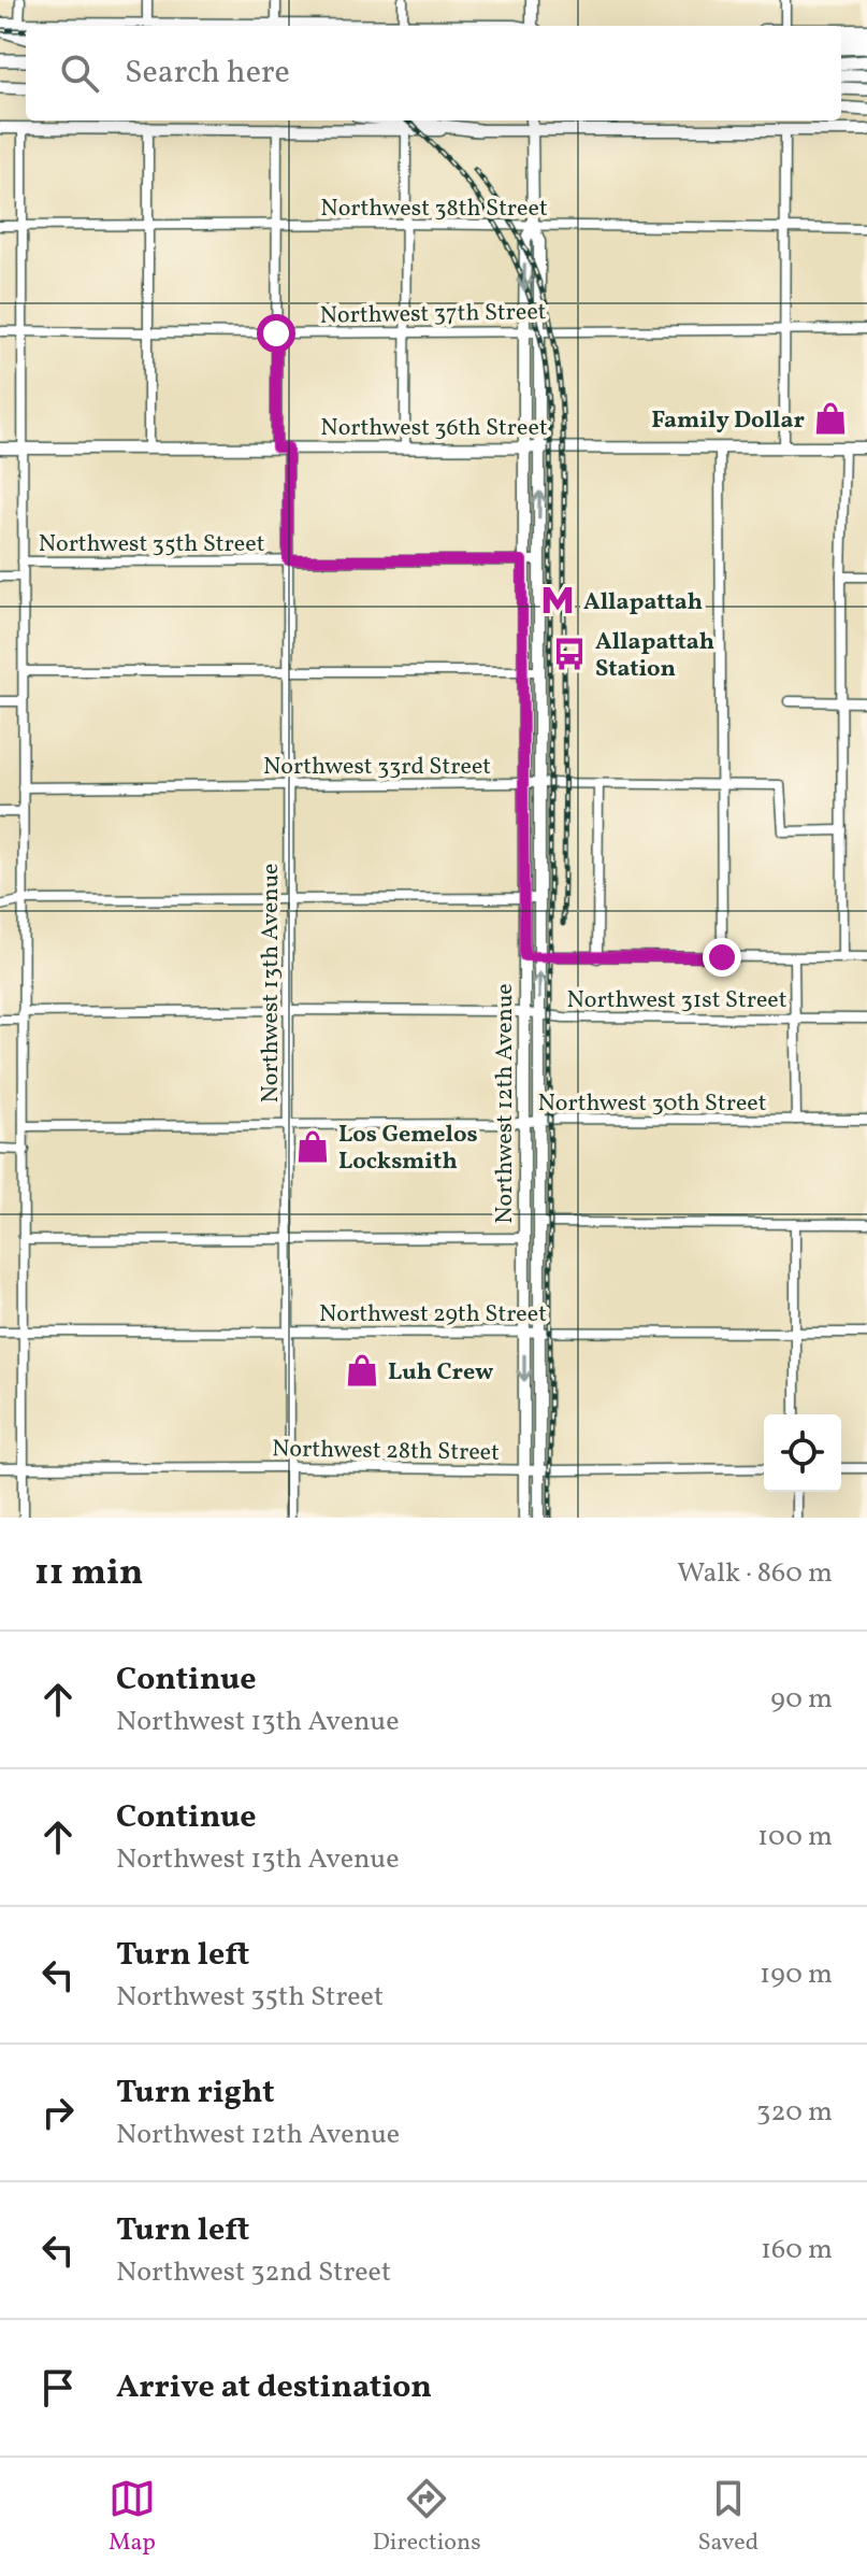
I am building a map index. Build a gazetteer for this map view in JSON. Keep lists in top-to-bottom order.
{
  "streets": {
    "main road": ["Northwest 36th Street", "Northwest 12th Avenue"],
    "street": [
      "Northwest 38th Street",
      "Northwest 37th Street",
      "Northwest 35th Street",
      "Northwest 33rd Street",
      "Northwest 13th Avenue",
      "Northwest 31st Street",
      "Northwest 30th Street",
      "Northwest 29th Street",
      "Northwest 28th Street"
    ]
  },
  "crossings": [
    ["Northwest 38th Street", "Northwest 13th Avenue"],
    ["Northwest 38th Street", "Northwest 12th Avenue"],
    ["Northwest 37th Street", "Northwest 13th Avenue"],
    ["Northwest 37th Street", "Northwest 12th Avenue"],
    ["Northwest 36th Street", "Northwest 13th Avenue"],
    ["Northwest 36th Street", "Northwest 12th Avenue"],
    ["Northwest 35th Street", "Northwest 13th Avenue"],
    ["Northwest 35th Street", "Northwest 12th Avenue"],
    ["Northwest 33rd Street", "Northwest 13th Avenue"],
    ["Northwest 33rd Street", "Northwest 12th Avenue"],
    ["Northwest 13th Avenue", "Northwest 31st Street"],
    ["Northwest 13th Avenue", "Northwest 30th Street"],
    ["Northwest 13th Avenue", "Northwest 29th Street"],
    ["Northwest 13th Avenue", "Northwest 28th Street"],
    ["Northwest 31st Street", "Northwest 12th Avenue"],
    ["Northwest 30th Street", "Northwest 12th Avenue"],
    ["Northwest 12th Avenue", "Northwest 29th Street"],
    ["Northwest 12th Avenue", "Northwest 28th Street"]
  ],
  "places": {
    "shop": ["Family Dollar", "Los Gemelos Locksmith", "Luh Crew"],
    "metro station": ["Allapattah"],
    "bus stop": ["Allapattah Station"]
  },
  "page": {
    "search": "Search here",
    "heading": ["11 min", "Walk · 860 m"],
    "list": [
      ["Continue", "Northwest 13th Avenue", "90 m"],
      ["Continue", "Northwest 13th Avenue", "100 m"],
      ["Turn left", "Northwest 35th Street", "190 m"],
      ["Turn right", "Northwest 12th Avenue", "320 m"],
      ["Turn left", "Northwest 32nd Street", "160 m"],
      "Arrive at destination"
    ],
    "nav": ["Map", "Directions", "Saved"]
  }
}
